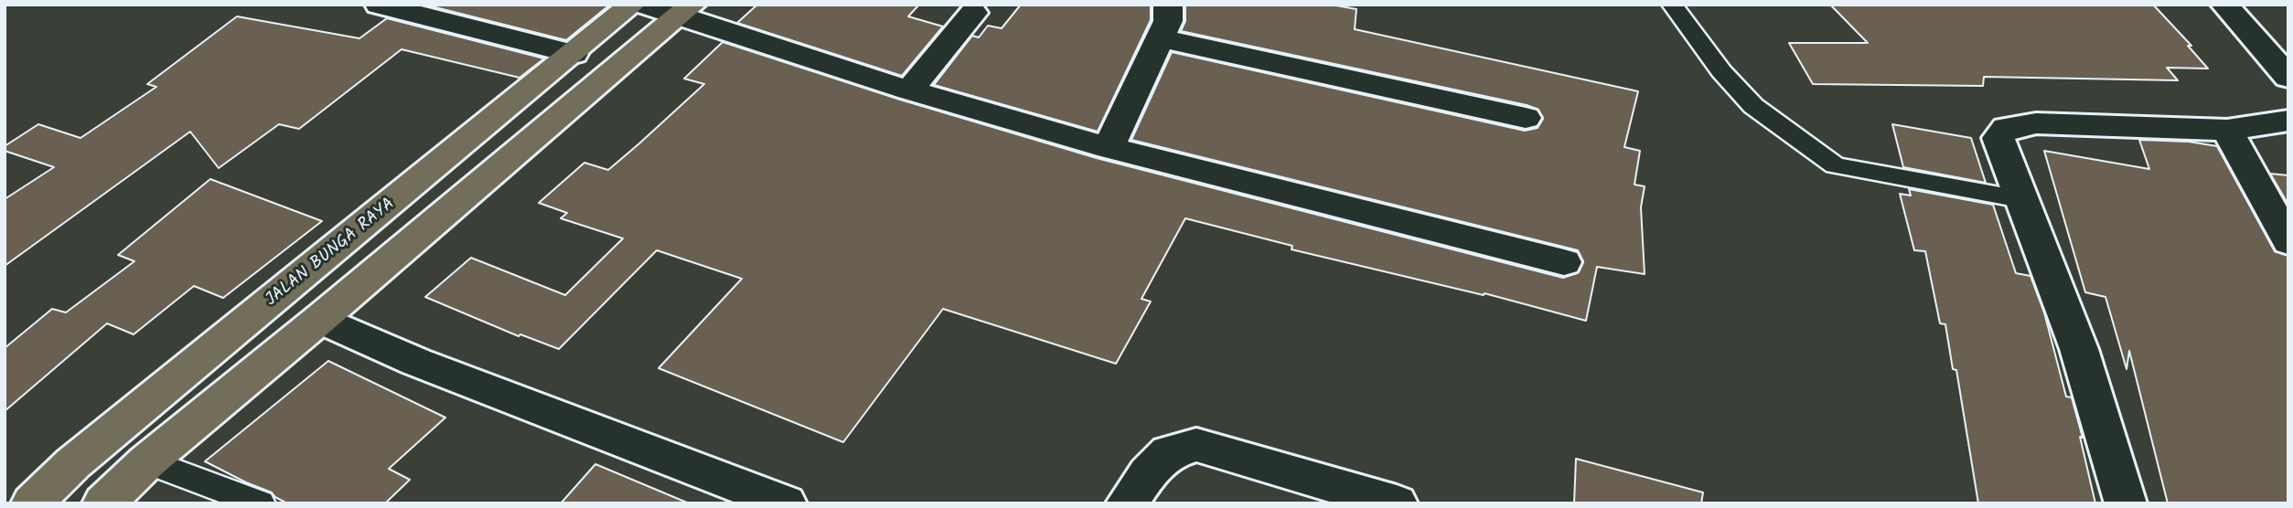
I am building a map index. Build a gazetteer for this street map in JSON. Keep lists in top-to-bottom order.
{
  "streets": {
    "main road": ["JALAN BUNGA RAYA"]
  }
}
